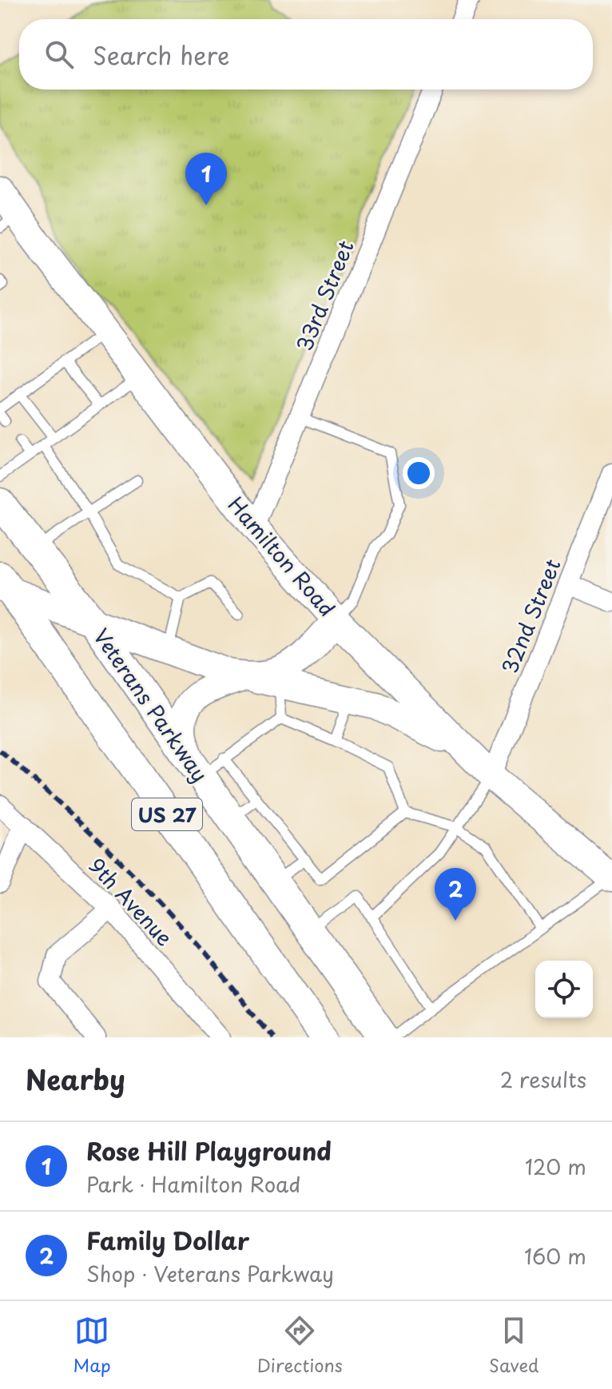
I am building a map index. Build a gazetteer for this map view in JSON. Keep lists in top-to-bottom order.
{
  "streets": {
    "main road": ["Veterans Parkway", "US 27"],
    "street": [
      "33rd Street",
      "Hamilton Road",
      "32nd Street",
      "9th Avenue"
    ]
  },
  "crossings": [
    ["33rd Street", "Hamilton Road"],
    ["Hamilton Road", "32nd Street"]
  ],
  "page": {
    "search": "Search here",
    "pins": ["1", "2"],
    "heading": ["Nearby", "2 results"],
    "list": [
      {
        "mark": "1",
        "name": "Rose Hill Playground",
        "note": "Park · Hamilton Road",
        "value": "120 m"
      },
      {
        "mark": "2",
        "name": "Family Dollar",
        "note": "Shop · Veterans Parkway",
        "value": "160 m"
      }
    ],
    "nav": ["Map", "Directions", "Saved"]
  }
}
